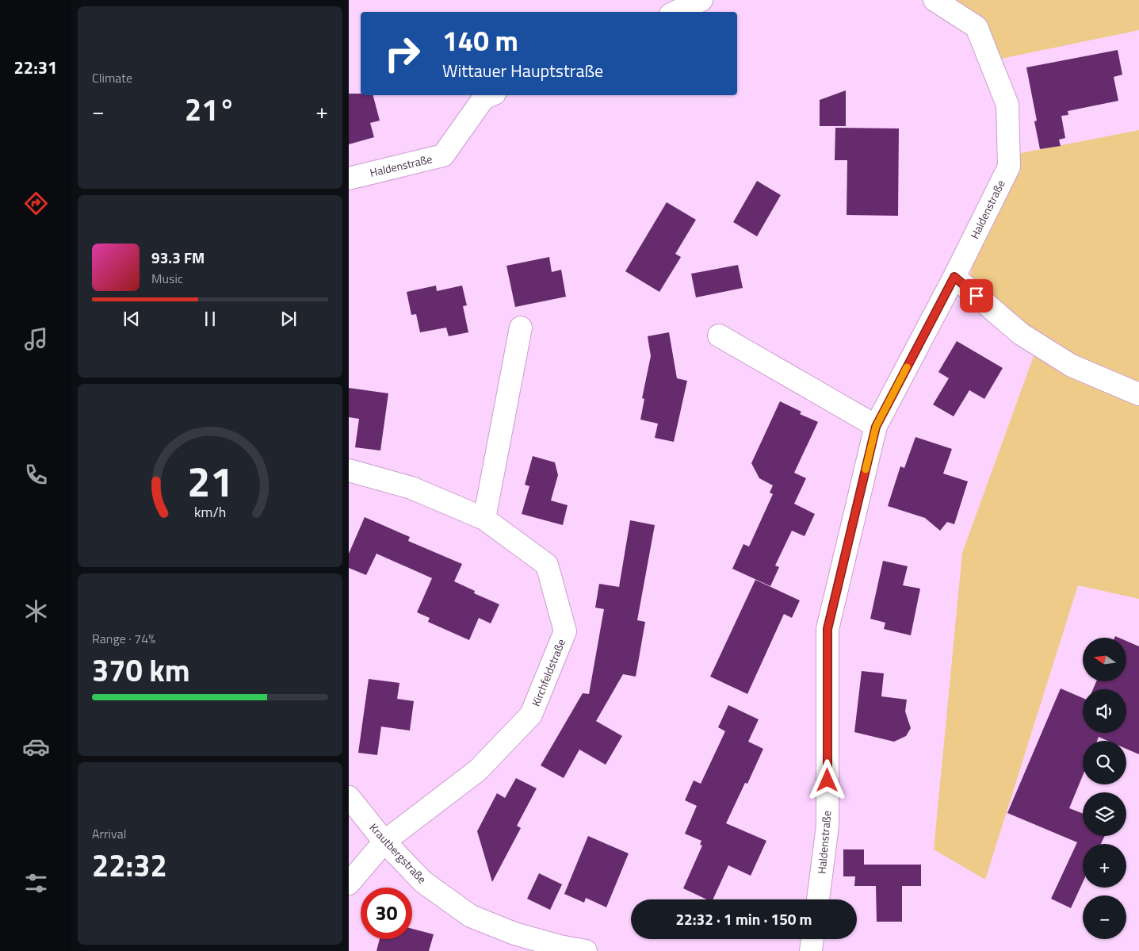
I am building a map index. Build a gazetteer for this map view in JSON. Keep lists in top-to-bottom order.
{
  "streets": {
    "street": ["Haldenstraße", "Kirchfeldstraße", "Krautbergstraße"]
  },
  "crossings": [
    ["Kirchfeldstraße", "Krautbergstraße"]
  ],
  "north": "left",
  "page": {
    "tabs": "22:31",
    "tile": [
      "Climate",
      ["Range · 74%", "370 km"],
      ["Arrival", "22:32"]
    ],
    "turn": ["140 m", "Wittauer Hauptstraße"],
    "heat": ["−", "21°", "+"],
    "song": ["93.3 FM", "Music"],
    "map_buttons": ["+", "−"],
    "limit": "30",
    "trip": "22:32 · 1 min · 150 m",
    "gauge": ["21", "km/h"]
  }
}
